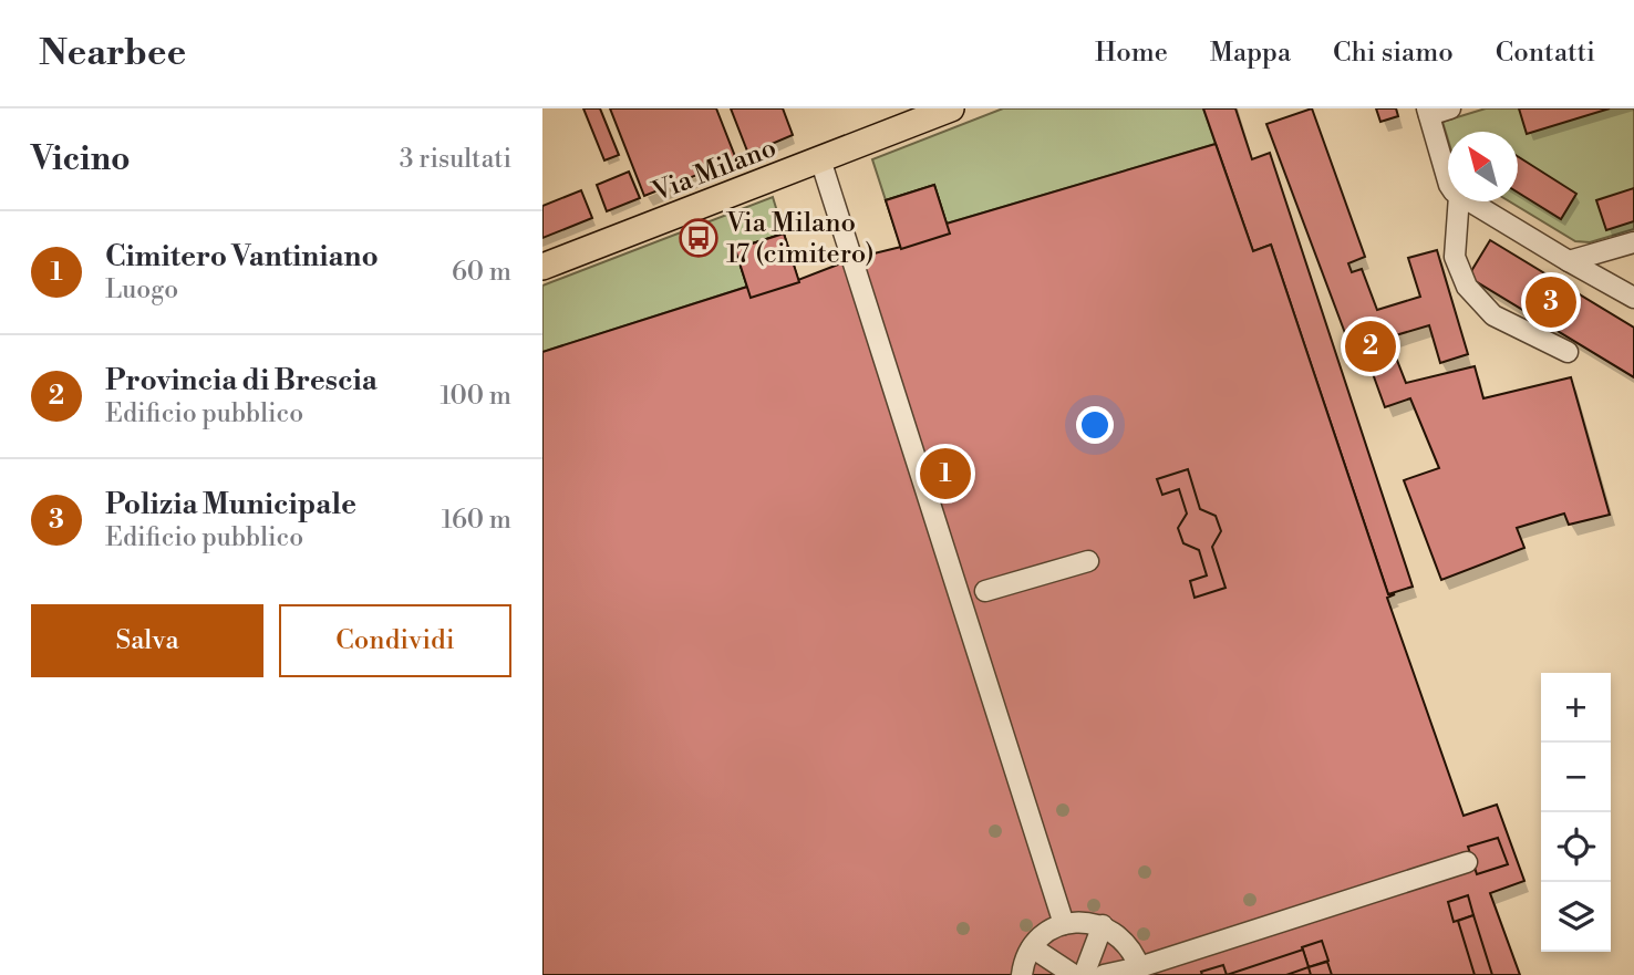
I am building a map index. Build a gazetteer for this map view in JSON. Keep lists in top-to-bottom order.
{
  "streets": {
    "main road": ["Via Milano"]
  },
  "places": {
    "bus stop": ["Via Milano 17 (cimitero)"]
  },
  "north": "top left",
  "page": {
    "header": "Nearbee",
    "nav": [
      "Home",
      "Mappa",
      "Chi siamo",
      "Contatti"
    ],
    "heading": ["Vicino", "3 risultati"],
    "list": [
      {
        "mark": "1",
        "name": "Cimitero Vantiniano",
        "note": "Luogo",
        "value": "60 m"
      },
      {
        "mark": "2",
        "name": "Provincia di Brescia",
        "note": "Edificio pubblico",
        "value": "100 m"
      },
      {
        "mark": "3",
        "name": "Polizia Municipale",
        "note": "Edificio pubblico",
        "value": "160 m"
      }
    ],
    "pins": ["3", "2", "1"],
    "buttons": ["Salva", "Condividi"],
    "map_buttons": ["+", "−"]
  }
}
